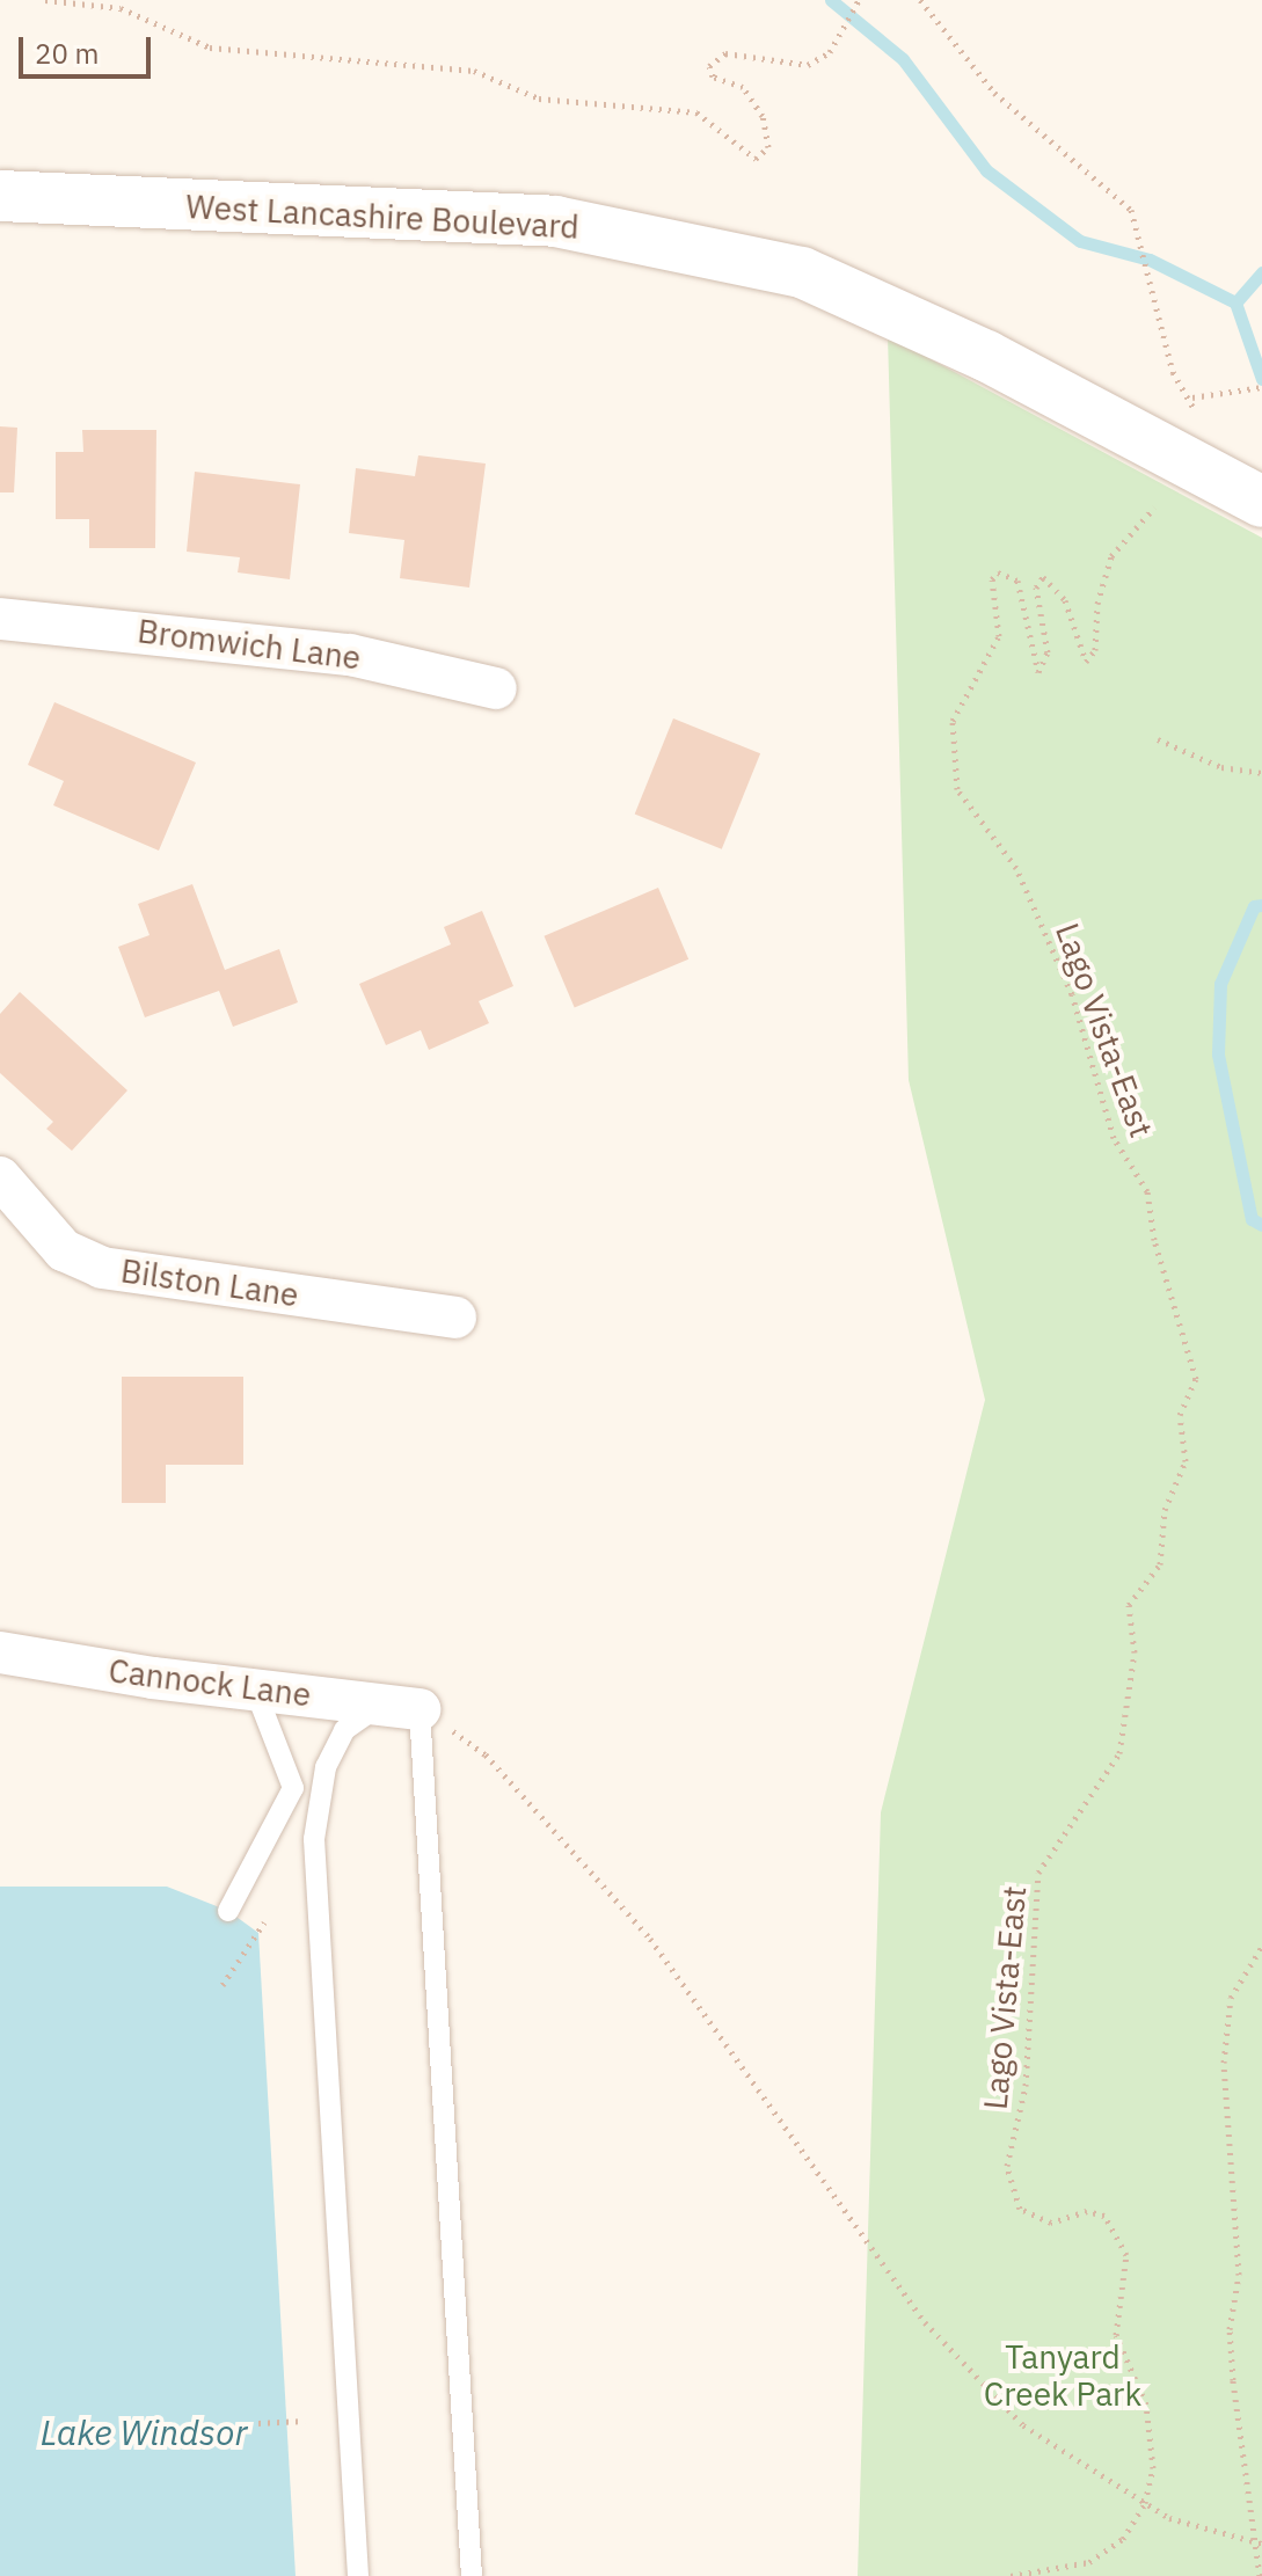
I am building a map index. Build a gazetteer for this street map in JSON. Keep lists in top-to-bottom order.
{
  "streets": {
    "main road": ["West Lancashire Boulevard"],
    "street": ["Bromwich Lane", "Bilston Lane", "Cannock Lane"],
    "path": ["Lago Vista-East"]
  },
  "water": ["Lake Windsor"],
  "parks": ["Tanyard Creek Park"],
  "scale_bar": "20 m"
}
